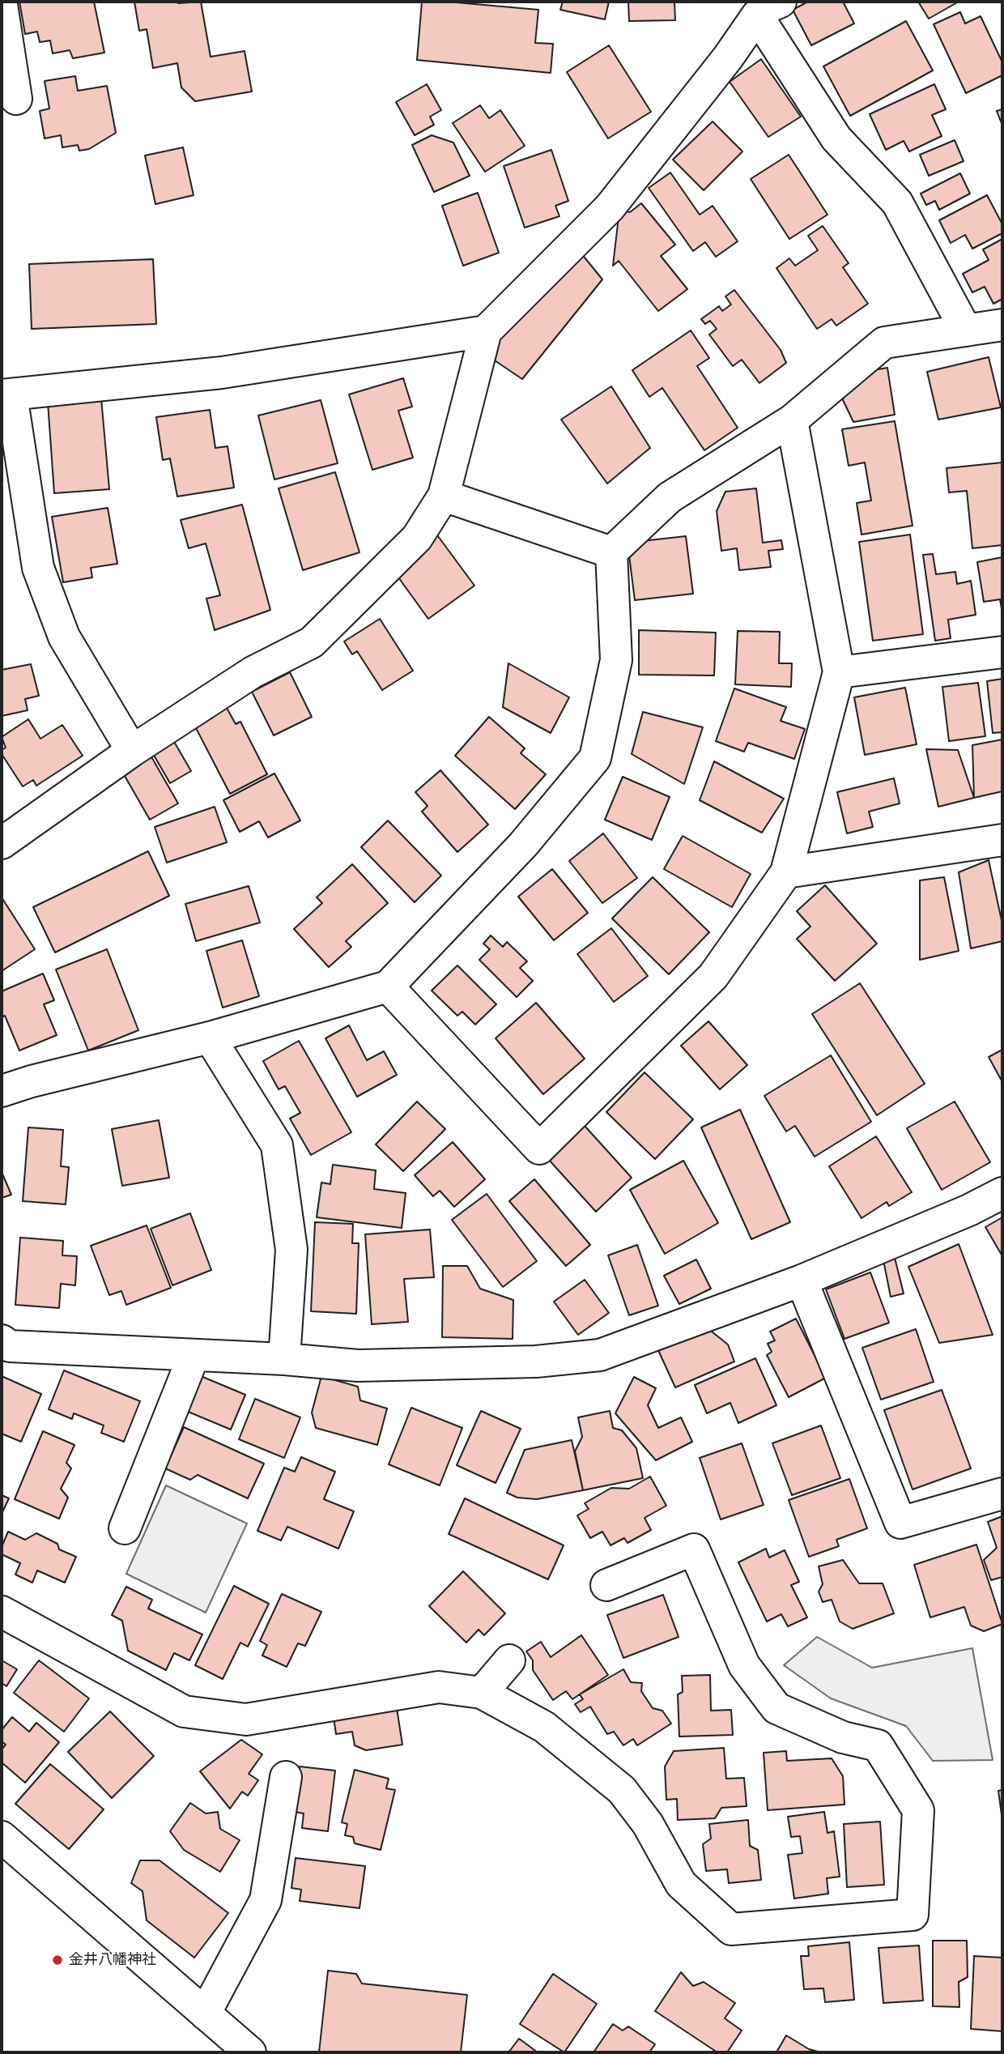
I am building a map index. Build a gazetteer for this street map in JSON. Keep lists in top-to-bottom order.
{
  "places": ["金井八幡神社"]
}
